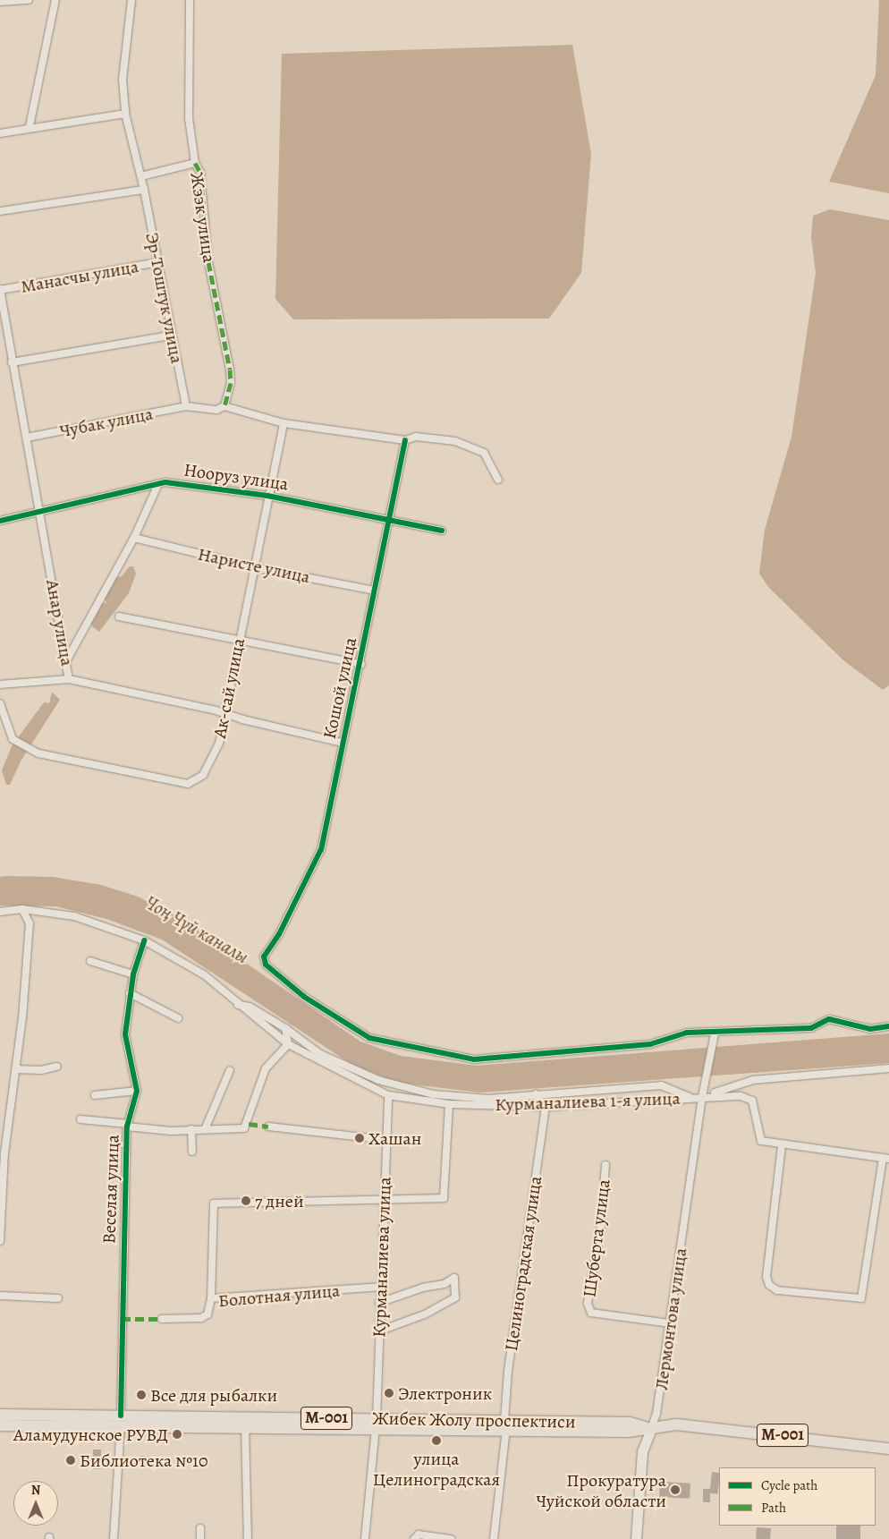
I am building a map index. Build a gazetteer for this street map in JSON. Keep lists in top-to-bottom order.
{
  "streets": {
    "main road": ["Лермонтова улица", "М-001", "Жибек Жолу проспектиси"],
    "street": [
      "Жээк улица",
      "Манасчы улица",
      "Эр-Тоштук улица",
      "Чубак улица",
      "Нооруз улица",
      "Наристе улица",
      "Анар улица",
      "Ак-сай улица",
      "Кошой улица",
      "Курманалиева 1-я улица",
      "Веселая улица",
      "Шуберта улица",
      "Курманалиева улица",
      "Целиноградская улица",
      "Болотная улица"
    ]
  },
  "crossings": [
    ["Манасчы улица", "Эр-Тоштук улица"],
    ["Манасчы улица", "Анар улица"],
    ["Эр-Тоштук улица", "Чубак улица"],
    ["Чубак улица", "Анар улица"],
    ["Нооруз улица", "Анар улица"],
    ["Нооруз улица", "Ак-сай улица"],
    ["Нооруз улица", "Кошой улица"],
    ["Наристе улица", "Ак-сай улица"],
    ["Наристе улица", "Кошой улица"],
    ["Анар улица", "Ак-сай улица"],
    ["Анар улица", "Кошой улица"],
    ["Кошой улица", "Лермонтова улица"],
    ["Курманалиева 1-я улица", "Веселая улица"],
    ["Курманалиева 1-я улица", "Курманалиева улица"],
    ["Курманалиева 1-я улица", "Целиноградская улица"],
    ["Курманалиева 1-я улица", "Лермонтова улица"],
    ["Веселая улица", "Жибек Жолу проспектиси"],
    ["Шуберта улица", "Лермонтова улица"],
    ["Курманалиева улица", "Болотная улица"],
    ["Курманалиева улица", "Жибек Жолу проспектиси"],
    ["Целиноградская улица", "Жибек Жолу проспектиси"],
    ["Лермонтова улица", "Жибек Жолу проспектиси"]
  ],
  "water": ["Чоң Чүй каналы"],
  "places": [
    "Хашан",
    "7 дней",
    "Электроник",
    "Все для рыбалки",
    "Аламудунское РУВД",
    "улица Целиноградская",
    "Библиотека №10",
    "Прокуратура Чуйской области"
  ],
  "legend": ["Cycle path", "Path"],
  "north": "top"
}
